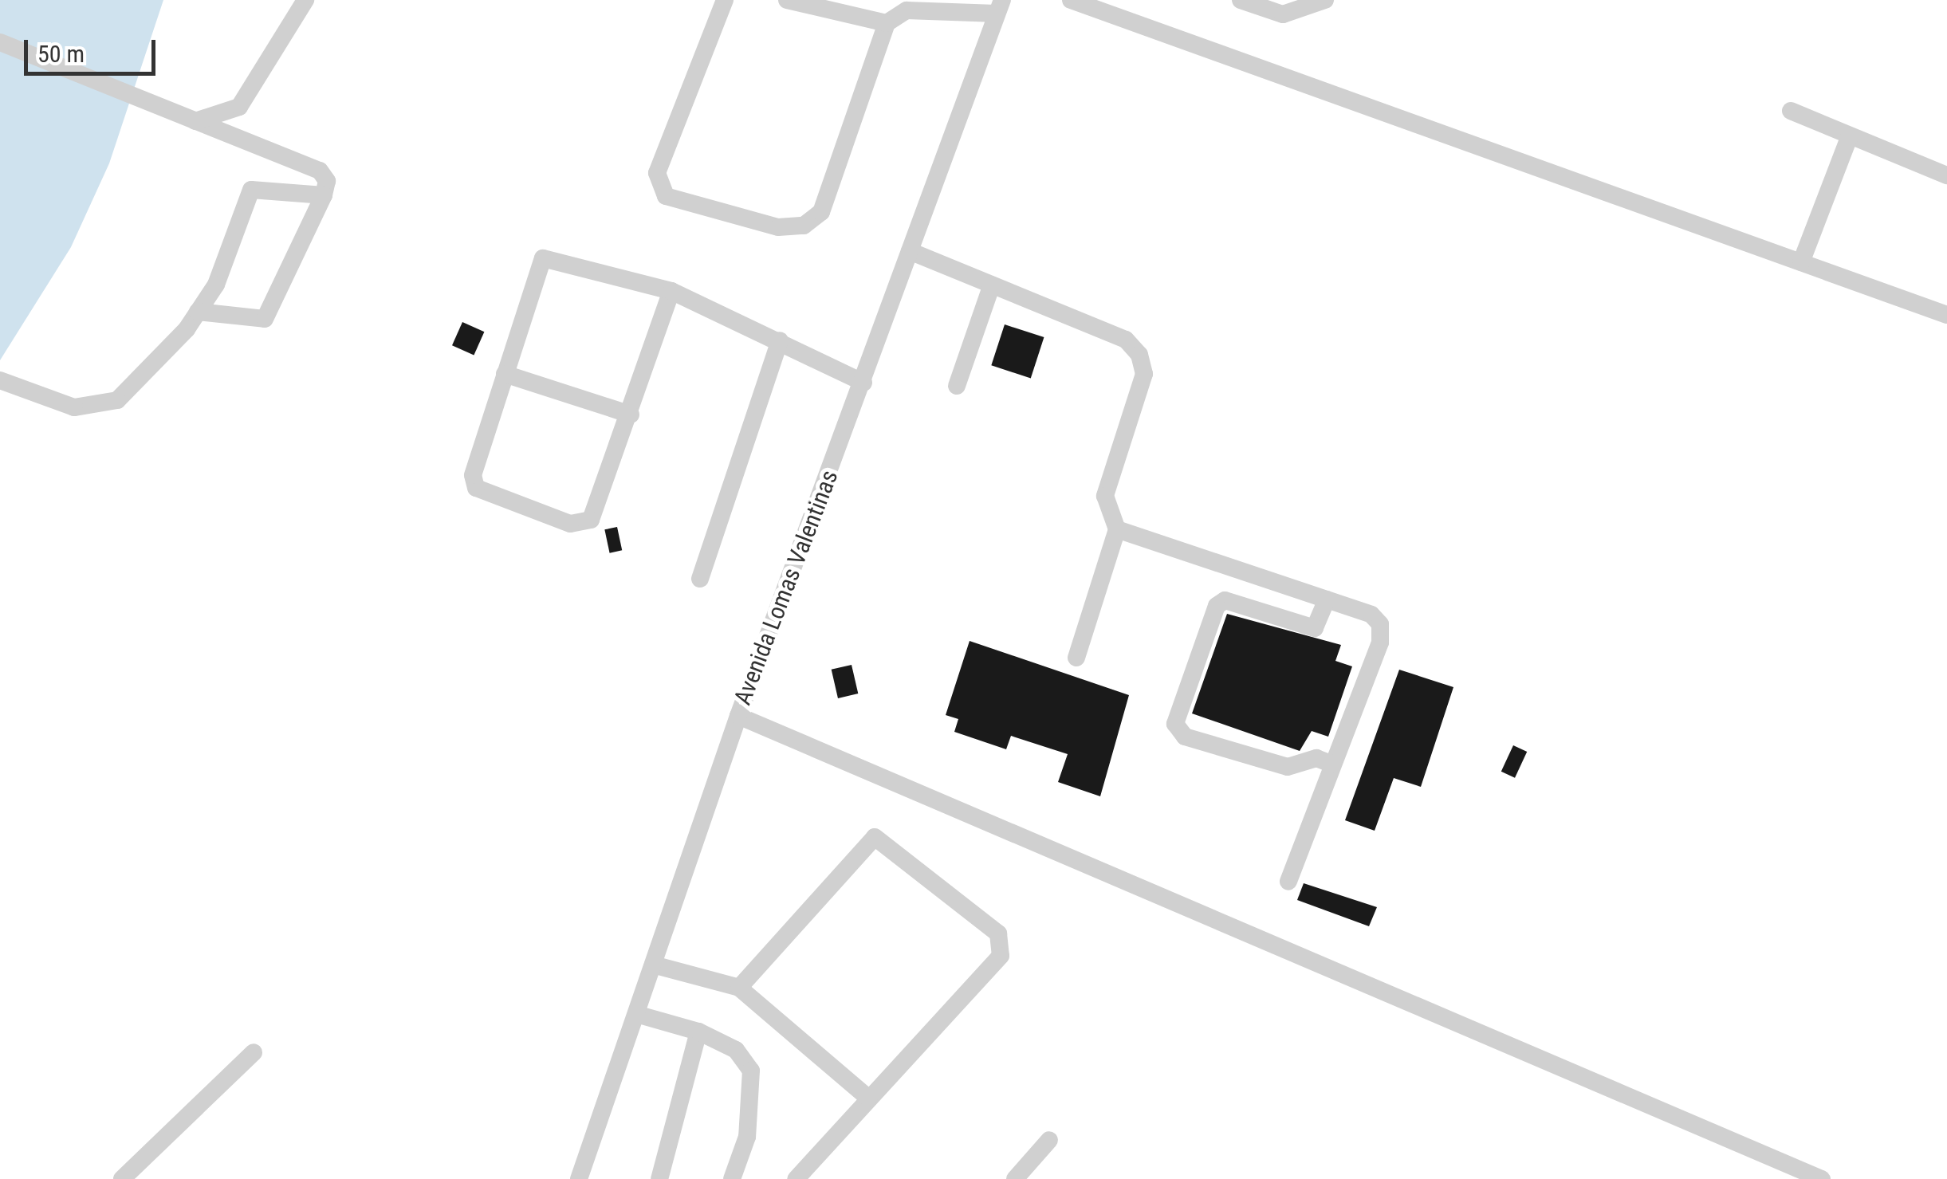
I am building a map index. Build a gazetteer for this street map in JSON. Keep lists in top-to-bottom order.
{
  "streets": {
    "street": ["Avenida Lomas Valentinas"]
  },
  "scale_bar": "50 m"
}
